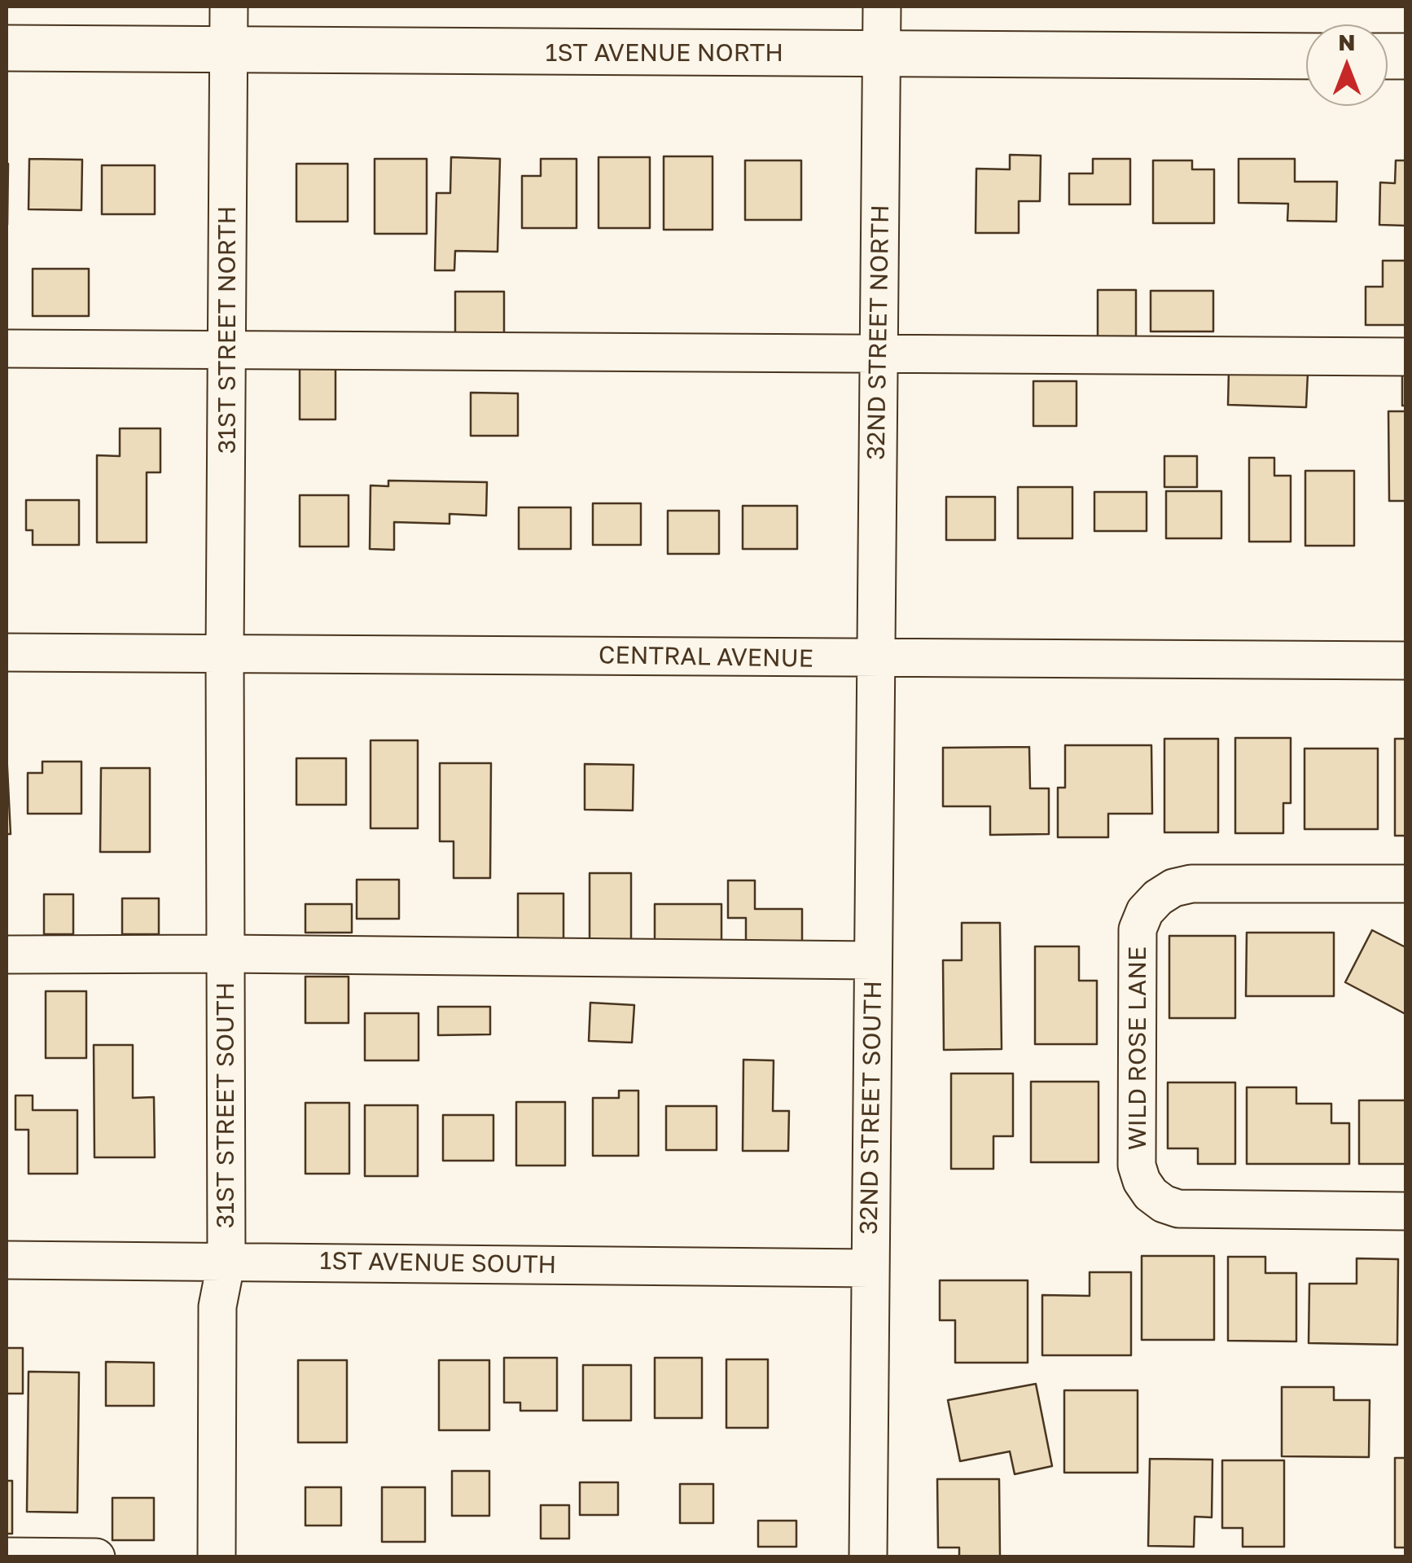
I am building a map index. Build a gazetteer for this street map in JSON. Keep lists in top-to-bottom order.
{
  "streets": {
    "main road": ["1ST AVENUE NORTH"],
    "street": [
      "31ST STREET NORTH",
      "32ND STREET NORTH",
      "CENTRAL AVENUE",
      "WILD ROSE LANE",
      "31ST STREET SOUTH",
      "32ND STREET SOUTH",
      "1ST AVENUE SOUTH"
    ]
  },
  "crossings": [
    ["1ST AVENUE NORTH", "31ST STREET NORTH"],
    ["1ST AVENUE NORTH", "32ND STREET NORTH"],
    ["31ST STREET NORTH", "CENTRAL AVENUE"],
    ["31ST STREET NORTH", "31ST STREET SOUTH"],
    ["32ND STREET NORTH", "CENTRAL AVENUE"],
    ["32ND STREET NORTH", "32ND STREET SOUTH"],
    ["CENTRAL AVENUE", "31ST STREET SOUTH"],
    ["CENTRAL AVENUE", "32ND STREET SOUTH"],
    ["31ST STREET SOUTH", "1ST AVENUE SOUTH"],
    ["32ND STREET SOUTH", "1ST AVENUE SOUTH"]
  ],
  "north": "top"
}
